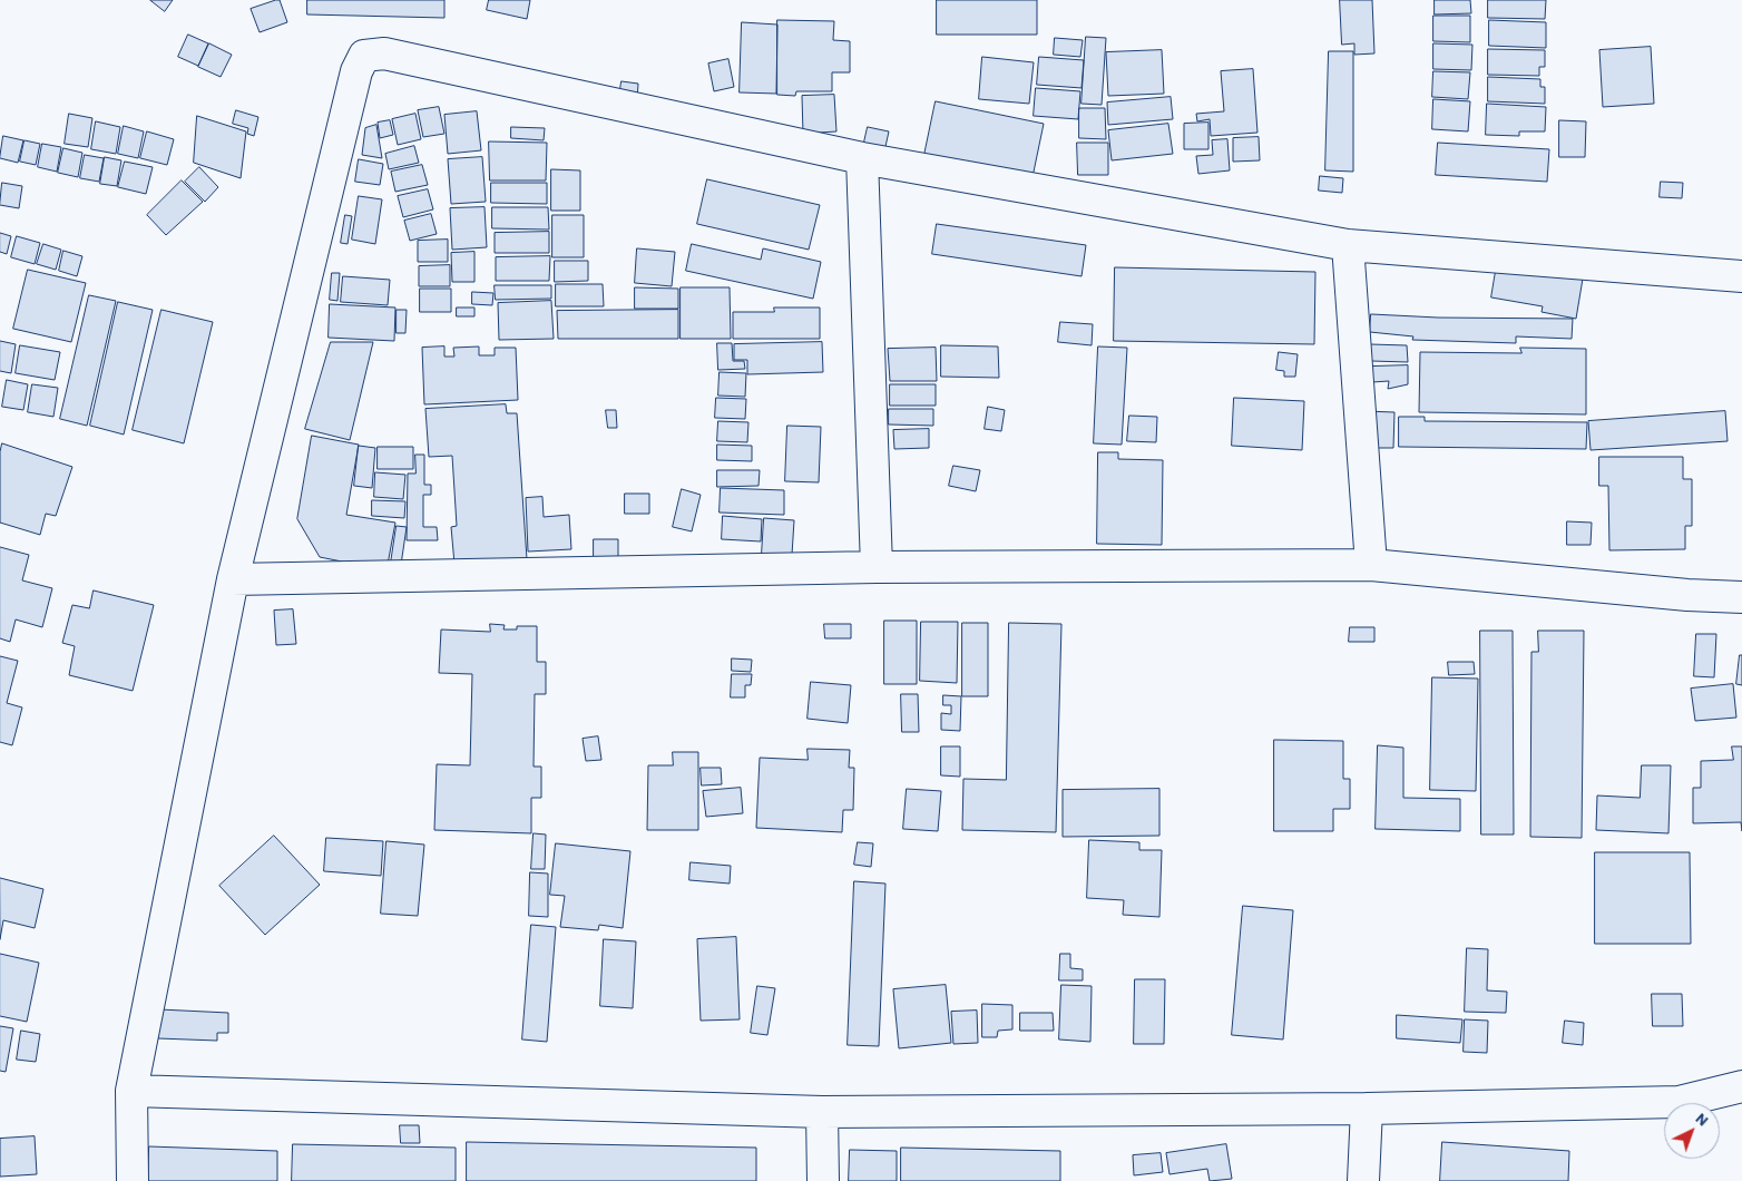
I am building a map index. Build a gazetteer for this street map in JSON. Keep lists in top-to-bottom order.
{
  "north": "top right"
}
